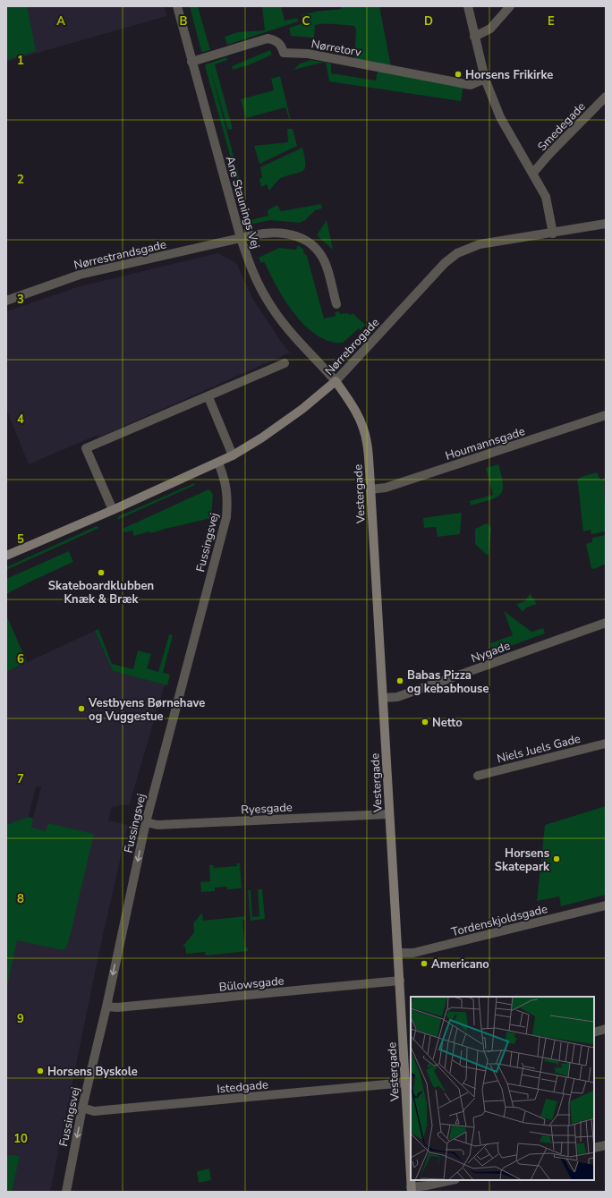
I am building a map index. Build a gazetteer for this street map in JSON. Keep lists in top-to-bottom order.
{
  "streets": {
    "main road": ["Nørrebrogade", "Vestergade"],
    "street": [
      "Nørretorv",
      "Smedegade",
      "Ane Staunings Vej",
      "Nørrestrandsgade",
      "Houmannsgade",
      "Fussingsvej",
      "Nygade",
      "Niels Juels Gade",
      "Ryesgade",
      "Tordenskjoldsgade",
      "Bülowsgade",
      "Istedgade"
    ]
  },
  "crossings": [
    ["Nørretorv", "Ane Staunings Vej"],
    ["Ane Staunings Vej", "Nørrestrandsgade"],
    ["Ane Staunings Vej", "Nørrebrogade"],
    ["Ane Staunings Vej", "Vestergade"],
    ["Nørrebrogade", "Vestergade"],
    ["Nørrebrogade", "Fussingsvej"],
    ["Houmannsgade", "Vestergade"],
    ["Vestergade", "Nygade"],
    ["Vestergade", "Ryesgade"],
    ["Vestergade", "Tordenskjoldsgade"],
    ["Vestergade", "Bülowsgade"],
    ["Vestergade", "Istedgade"],
    ["Fussingsvej", "Ryesgade"],
    ["Fussingsvej", "Bülowsgade"],
    ["Fussingsvej", "Istedgade"]
  ],
  "one_way": ["Fussingsvej"],
  "places": [
    "Horsens Frikirke",
    "Skateboardklubben Knæk & Bræk",
    "Babas Pizza og kebabhouse",
    "Vestbyens Børnehave og Vuggestue",
    "Netto",
    "Horsens Skatepark",
    "Americano",
    "Horsens Byskole"
  ],
  "grid": {
    "columns": [
      "A",
      "B",
      "C",
      "D",
      "E"
    ],
    "rows": [
      "1",
      "2",
      "3",
      "4",
      "5",
      "6",
      "7",
      "8",
      "9",
      "10"
    ]
  }
}
